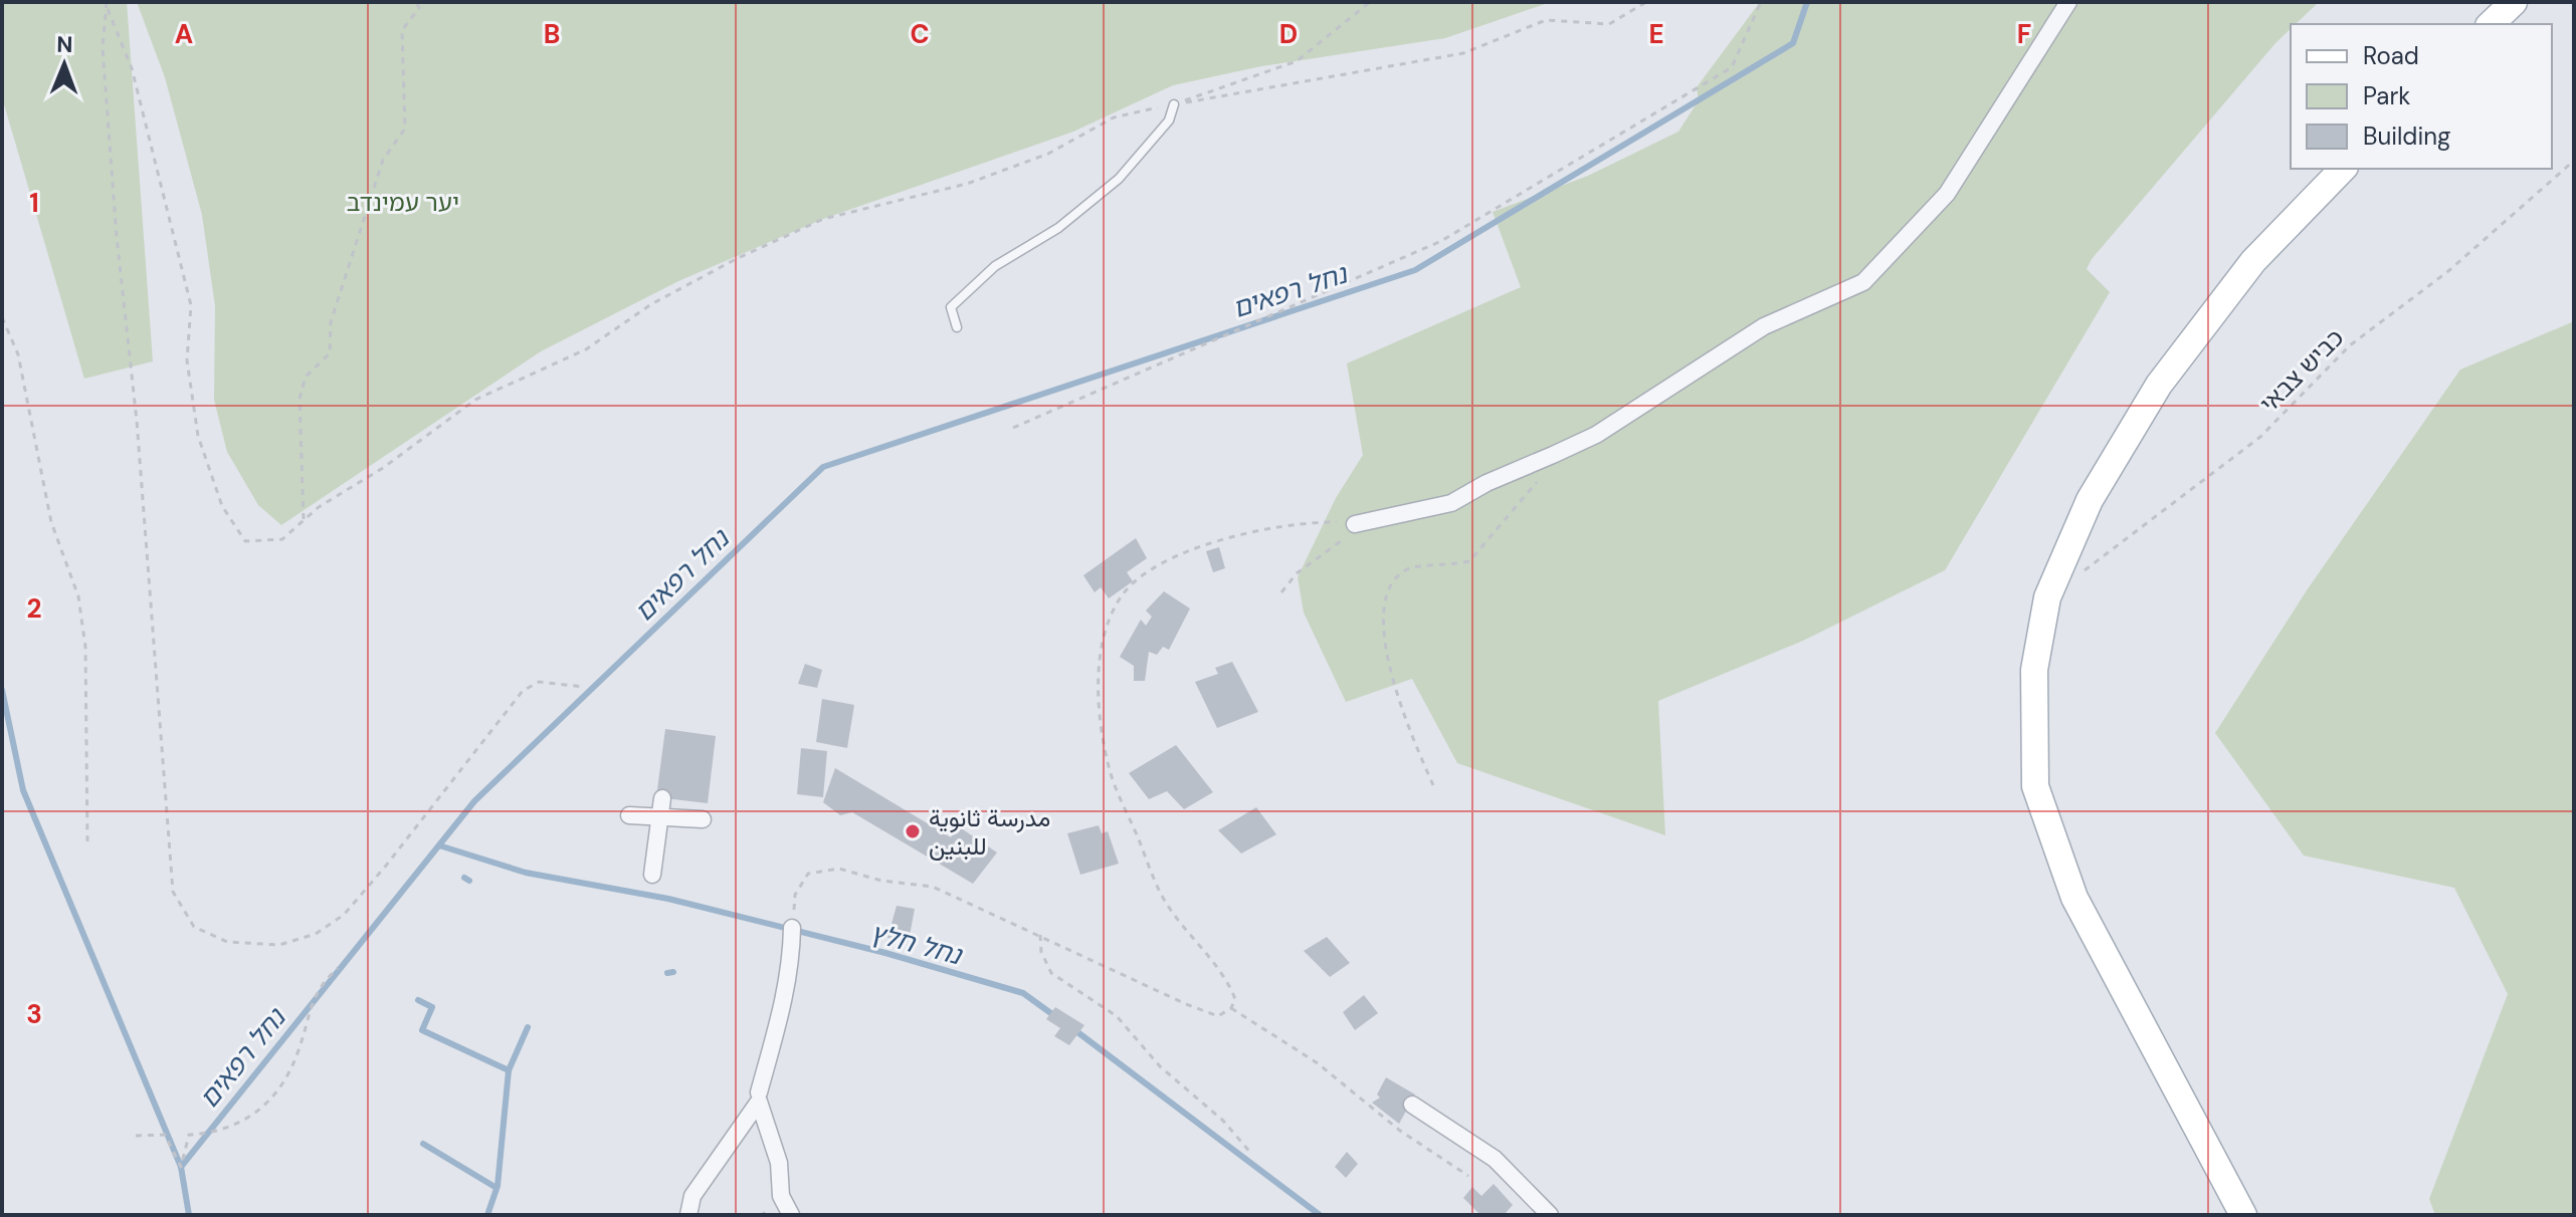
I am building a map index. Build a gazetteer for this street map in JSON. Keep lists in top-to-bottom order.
{
  "streets": {
    "path": ["כביש צבאי"]
  },
  "water": ["נחל רפאים", "נחל חלץ"],
  "parks": ["יער עמינדב"],
  "places": ["مدرسة ثانوية للبنين"],
  "legend": ["Road", "Park", "Building"],
  "north": "top",
  "grid": {
    "columns": [
      "A",
      "B",
      "C",
      "D",
      "E",
      "F"
    ],
    "rows": ["1", "2", "3"]
  }
}
